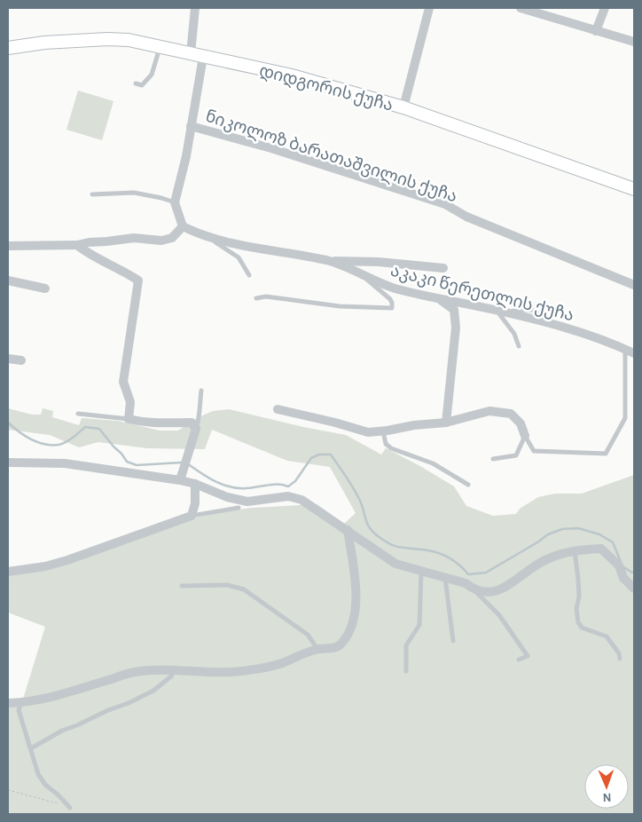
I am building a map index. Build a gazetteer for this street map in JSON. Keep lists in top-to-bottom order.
{
  "streets": {
    "street": ["დიდგორის ქუჩა", "ნიკოლოზ ბარათაშვილის ქუჩა", "აკაკი წერეთლის ქუჩა"]
  },
  "north": "bottom"
}
